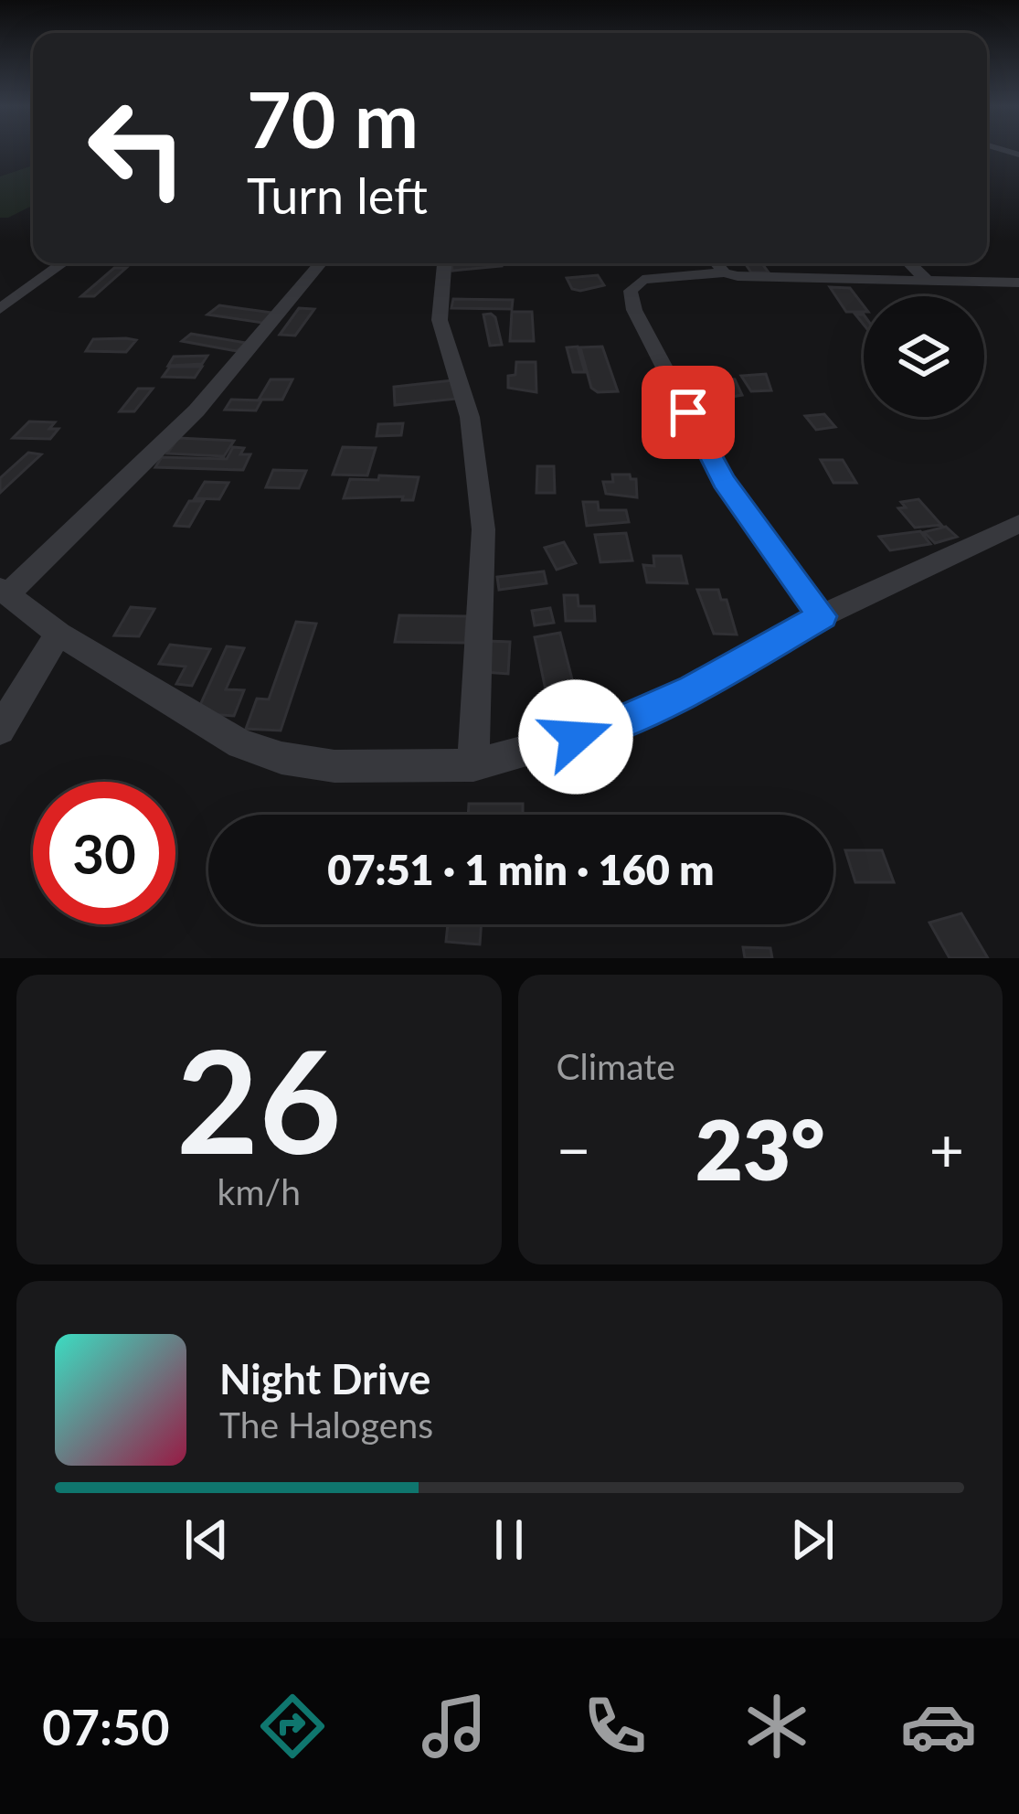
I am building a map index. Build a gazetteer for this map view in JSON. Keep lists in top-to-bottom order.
{
  "page": {
    "turn": ["70 m", "Turn left"],
    "limit": "30",
    "trip": "07:51 · 1 min · 160 m",
    "tile": [
      ["26", "km/h"],
      "Climate"
    ],
    "heat": ["−", "23°", "+"],
    "song": ["Night Drive", "The Halogens"],
    "tabs": "07:50"
  }
}
